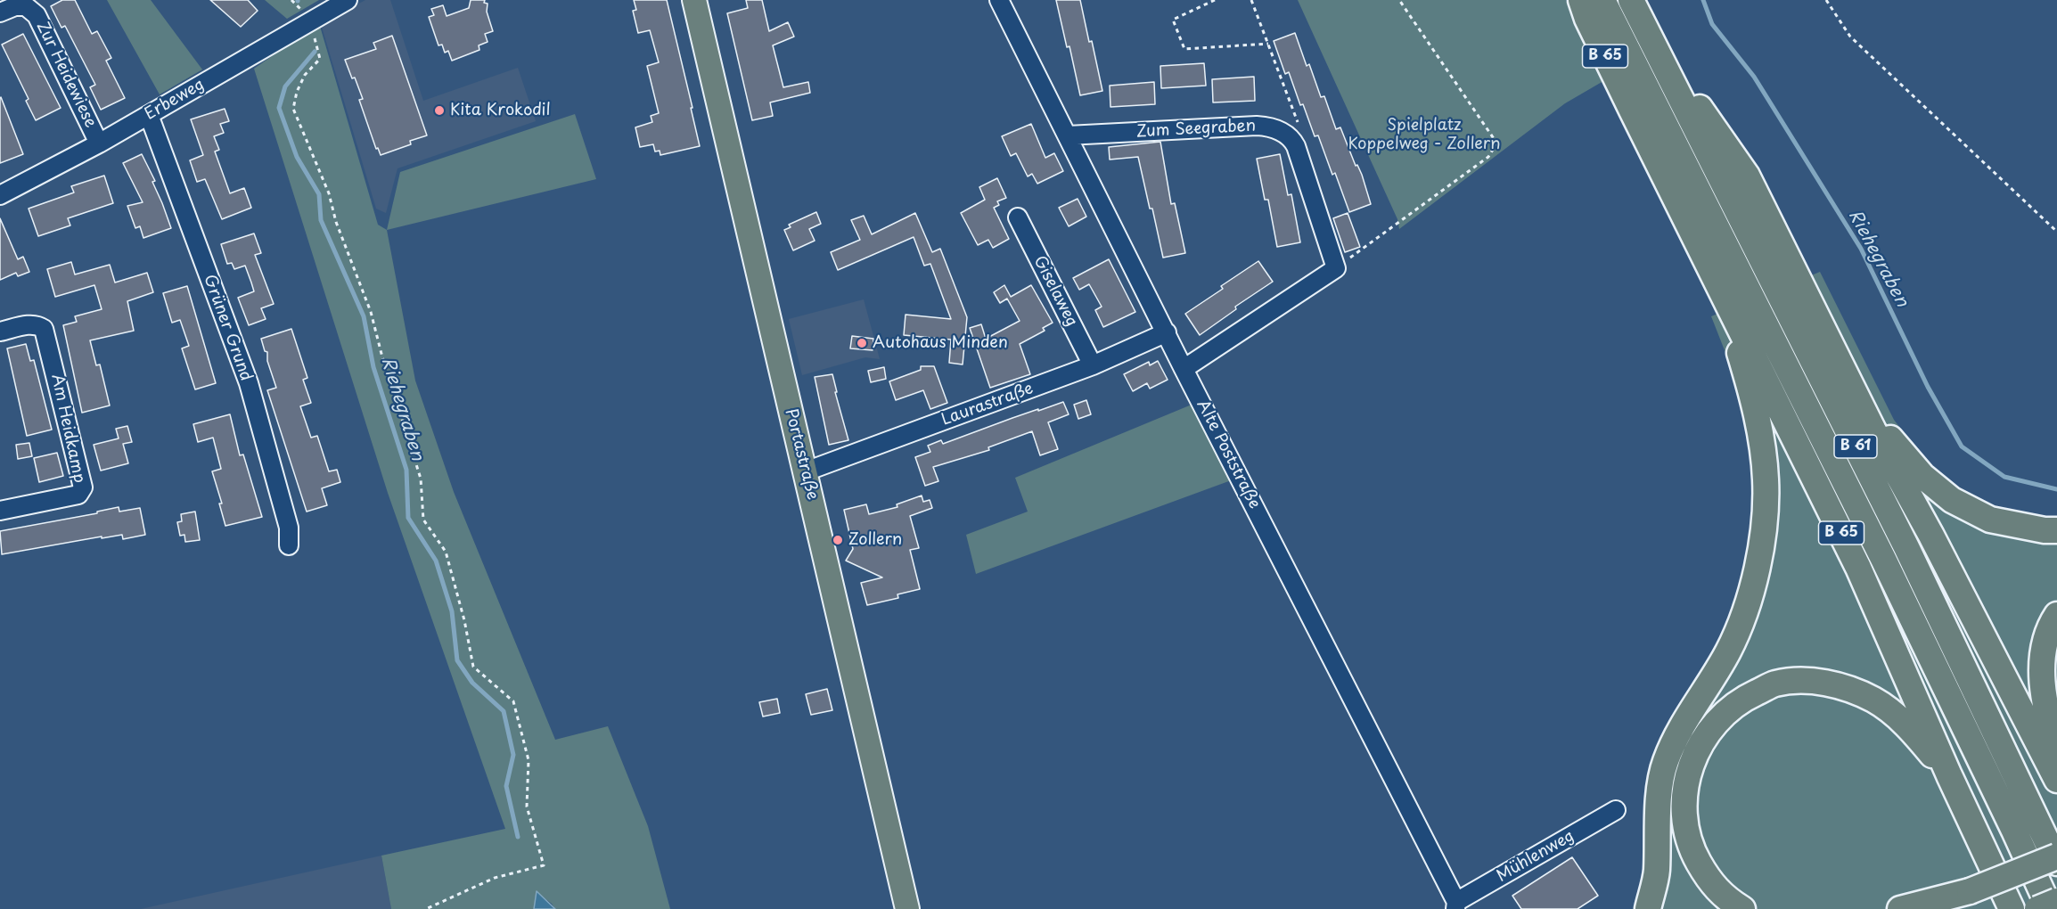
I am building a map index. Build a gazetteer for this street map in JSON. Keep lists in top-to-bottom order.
{
  "streets": {
    "highway": ["B 65", "B 61"],
    "main road": ["Portastraße"],
    "street": [
      "Zur Heidewiese",
      "Erbeweg",
      "Zum Seegraben",
      "Giselaweg",
      "Grüner Grund",
      "Laurastraße",
      "Am Heidkamp",
      "Alte Poststraße",
      "Mühlenweg"
    ]
  },
  "crossings": [
    ["B 65", "B 61"],
    ["Zur Heidewiese", "Erbeweg"],
    ["Erbeweg", "Grüner Grund"],
    ["Zum Seegraben", "Alte Poststraße"],
    ["Giselaweg", "Laurastraße"],
    ["Laurastraße", "Portastraße"],
    ["Laurastraße", "Alte Poststraße"],
    ["Alte Poststraße", "Mühlenweg"]
  ],
  "water": ["Riehegraben"],
  "parks": ["Spielplatz Koppelweg - Zollern"],
  "places": ["Kita Krokodil", "Autohaus Minden", "Zollern"]
}
